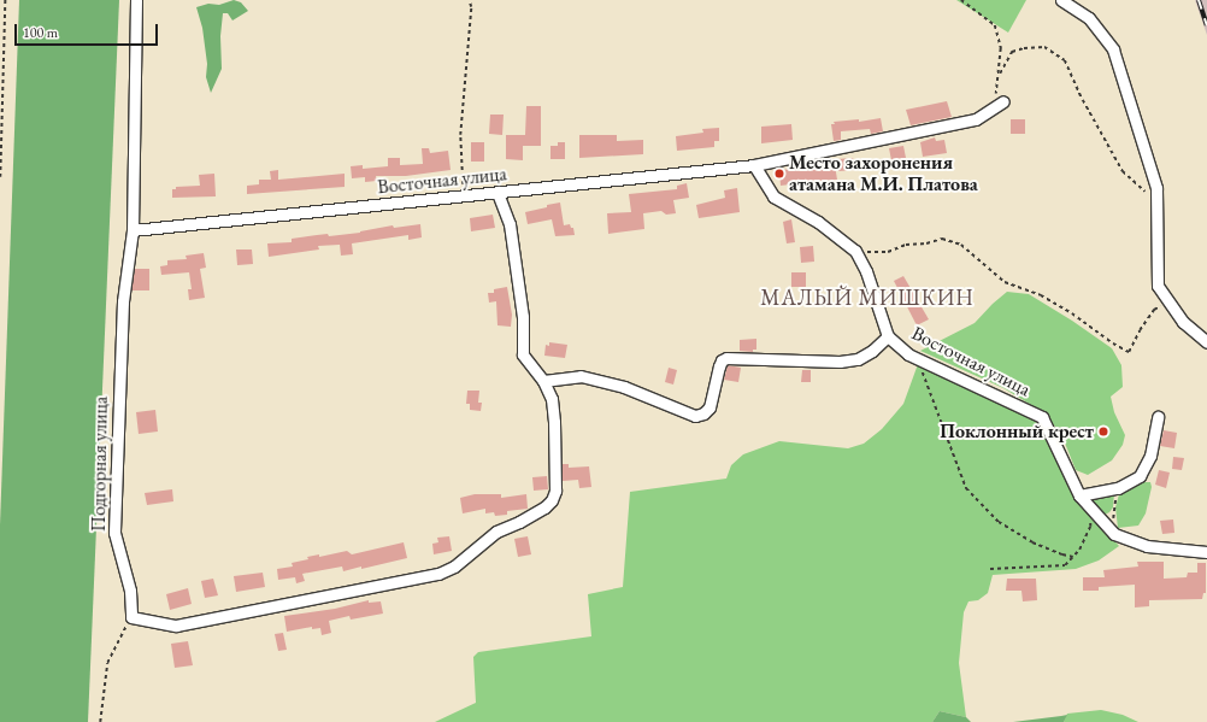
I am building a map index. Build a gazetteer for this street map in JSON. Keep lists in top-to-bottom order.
{
  "streets": {
    "street": ["Восточная улица", "Подгорная улица"]
  },
  "crossings": [
    ["Восточная улица", "Подгорная улица"]
  ],
  "districts": ["МАЛЫЙ МИШКИН"],
  "places": ["Место захоронения атамана М.И. Платова", "Поклонный крест"],
  "scale_bar": "100 m"
}
